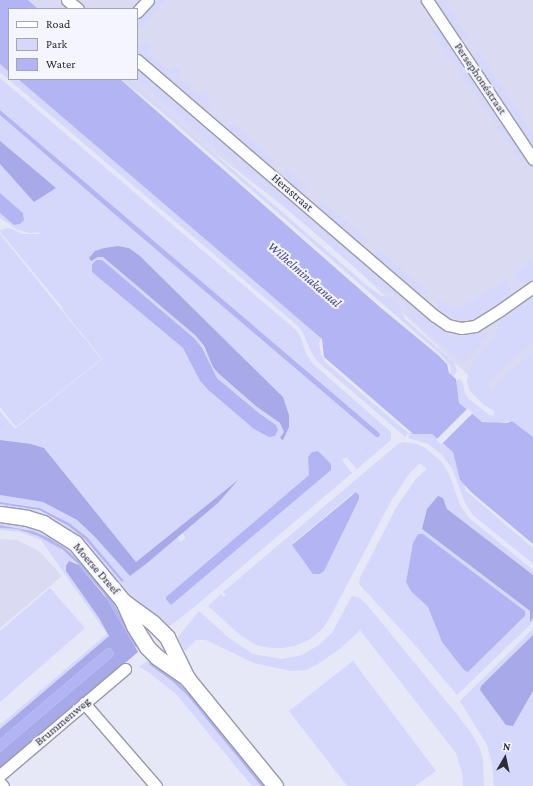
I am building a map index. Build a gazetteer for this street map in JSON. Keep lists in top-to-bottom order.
{
  "streets": {
    "street": [
      "Persephonéstraat",
      "Herastraat",
      "Moerse Dreef",
      "Brummenweg"
    ]
  },
  "water": ["Wilhelminakanaal"],
  "legend": ["Road", "Park", "Water"],
  "north": "top"
}
